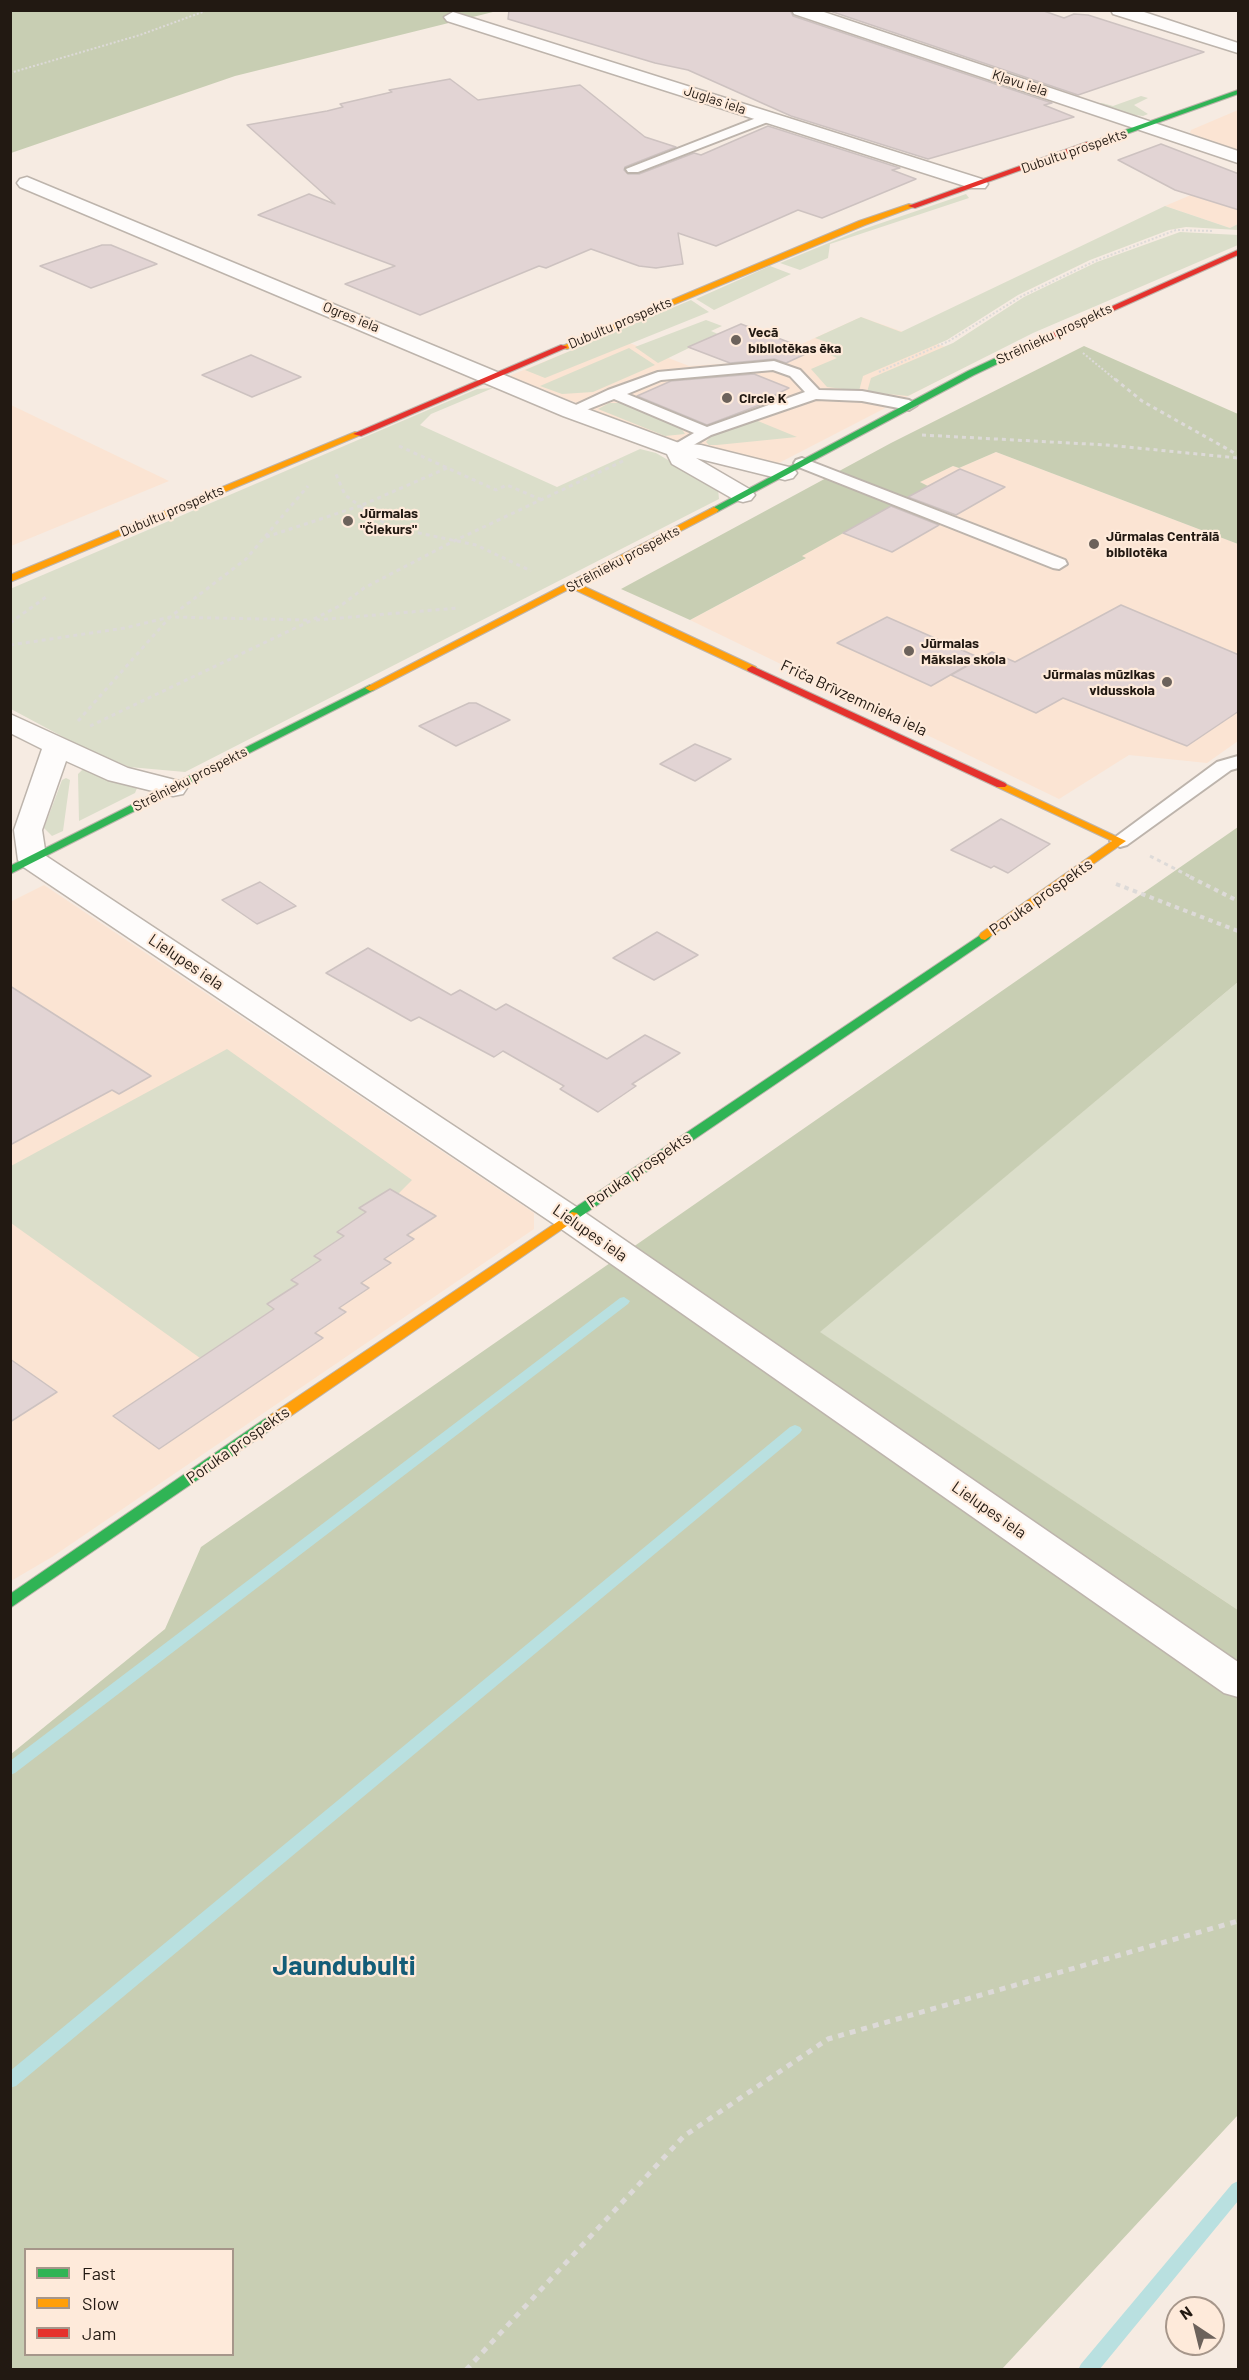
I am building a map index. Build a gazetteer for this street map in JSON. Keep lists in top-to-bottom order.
{
  "streets": {
    "main road": [
      "Dubultu prospekts",
      "Strēlnieku prospekts",
      "Friča Brīvzemnieka iela",
      "Poruka prospekts"
    ],
    "street": [
      "Kļavu iela",
      "Juglas iela",
      "Ogres iela",
      "Lielupes iela"
    ]
  },
  "crossings": [
    ["Kļavu iela", "Dubultu prospekts"],
    ["Juglas iela", "Dubultu prospekts"],
    ["Dubultu prospekts", "Ogres iela"],
    ["Ogres iela", "Strēlnieku prospekts"],
    ["Strēlnieku prospekts", "Friča Brīvzemnieka iela"],
    ["Strēlnieku prospekts", "Lielupes iela"],
    ["Friča Brīvzemnieka iela", "Poruka prospekts"],
    ["Poruka prospekts", "Lielupes iela"]
  ],
  "districts": ["Jaundubulti"],
  "places": [
    "Vecā bibliotēkas ēka",
    "Circle K",
    "Jūrmalas \"Čiekurs\"",
    "Jūrmalas Centrālā bibliotēka",
    "Jūrmalas Mākslas skola",
    "Jūrmalas mūzikas vidusskola"
  ],
  "legend": ["Fast", "Slow", "Jam"],
  "north": "top left"
}
